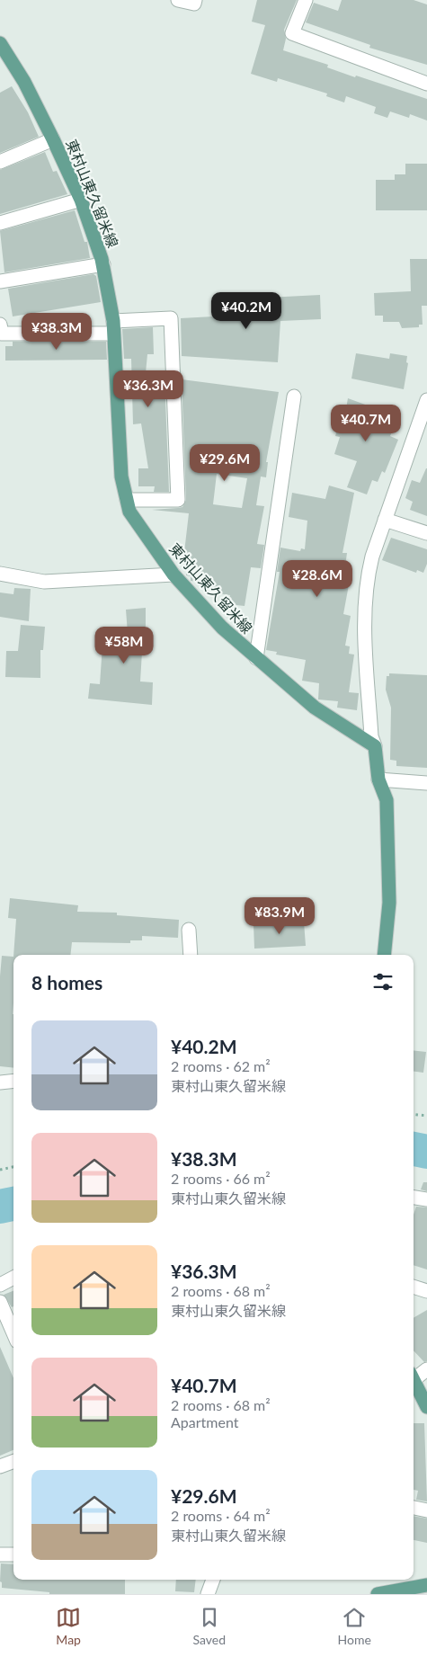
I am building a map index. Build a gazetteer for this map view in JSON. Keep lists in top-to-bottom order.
{
  "streets": {
    "main road": ["東村山東久留米線"]
  },
  "page": {
    "price": [
      "¥40.2M",
      "¥38.3M",
      "¥36.3M",
      "¥40.7M",
      "¥29.6M",
      "¥28.6M",
      "¥58M",
      "¥83.9M"
    ],
    "heading": "8 homes",
    "list": [
      {
        "name": "¥40.2M",
        "note": "2 rooms · 62 m² · 東村山東久留米線"
      },
      {
        "name": "¥38.3M",
        "note": "2 rooms · 66 m² · 東村山東久留米線"
      },
      {
        "name": "¥36.3M",
        "note": "2 rooms · 68 m² · 東村山東久留米線"
      },
      {
        "name": "¥40.7M",
        "note": "2 rooms · 68 m² · Apartment"
      },
      {
        "name": "¥29.6M",
        "note": "2 rooms · 64 m² · 東村山東久留米線"
      }
    ],
    "tabs": ["Map", "Saved", "Home"]
  }
}
